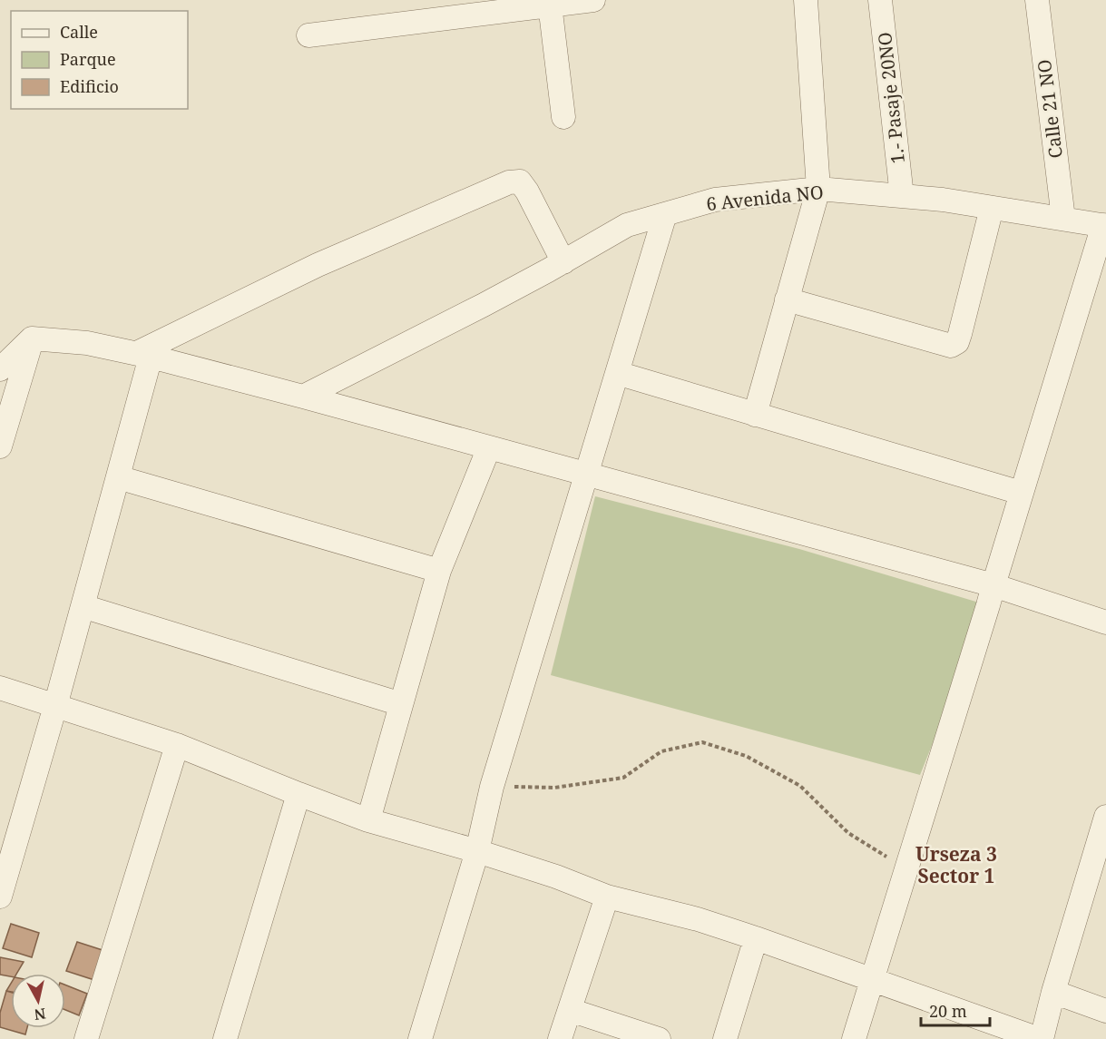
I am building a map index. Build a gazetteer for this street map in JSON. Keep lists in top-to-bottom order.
{
  "streets": {
    "street": ["1.- Pasaje 20NO", "Calle 21 NO", "6 Avenida NO"]
  },
  "crossings": [
    ["1.- Pasaje 20NO", "6 Avenida NO"],
    ["Calle 21 NO", "6 Avenida NO"]
  ],
  "districts": ["Urseza 3 Sector 1"],
  "legend": ["Calle", "Parque", "Edificio"],
  "scale_bar": "20 m",
  "north": "bottom"
}
